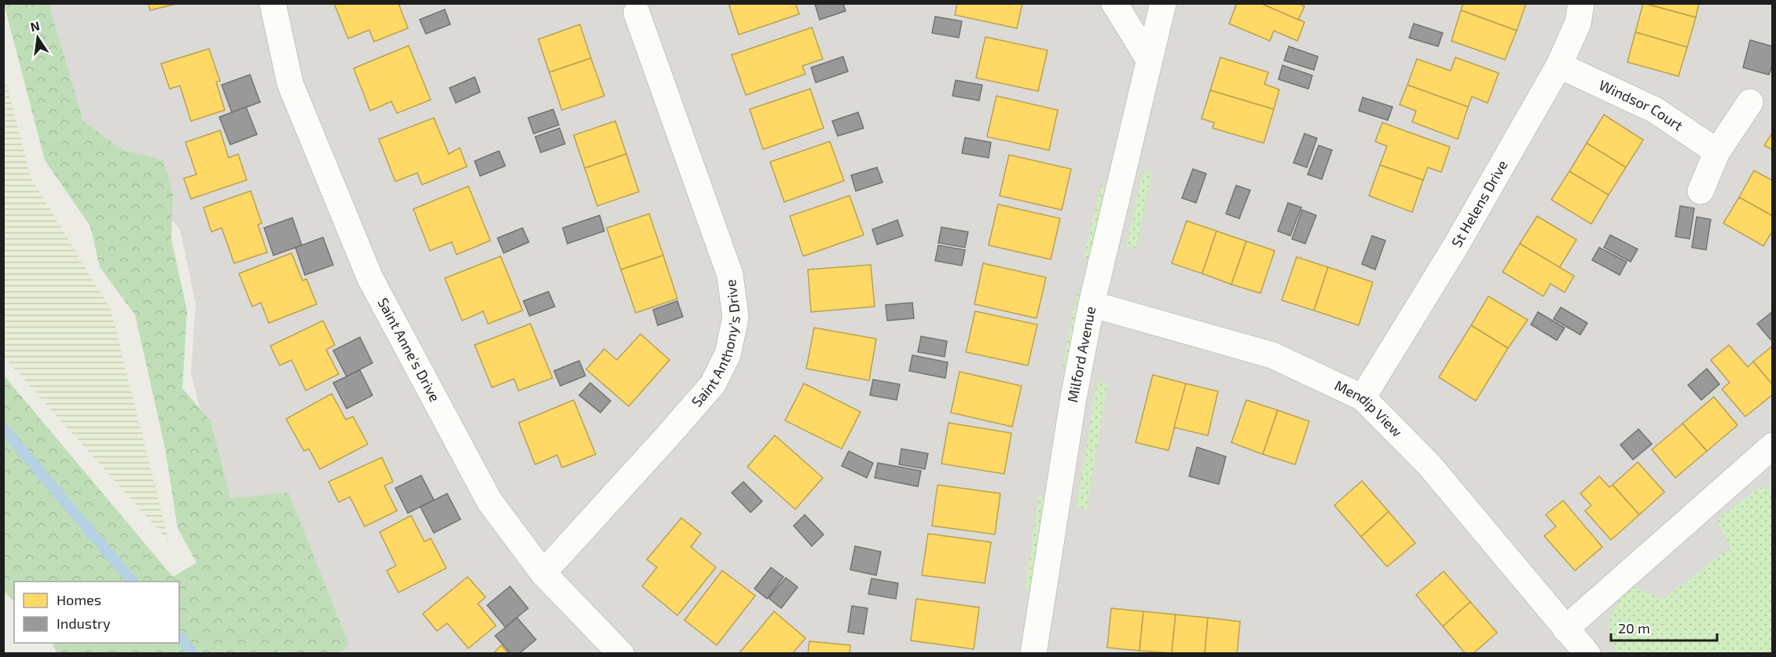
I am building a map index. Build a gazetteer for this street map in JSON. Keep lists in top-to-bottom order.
{
  "streets": {
    "street": [
      "Windsor Court",
      "St Helens Drive",
      "Saint Anthony's Drive",
      "Saint Anne's Drive",
      "Milford Avenue",
      "Mendip View"
    ]
  },
  "crossings": [
    ["Windsor Court", "St Helens Drive"],
    ["St Helens Drive", "Mendip View"],
    ["Saint Anthony's Drive", "Saint Anne's Drive"],
    ["Milford Avenue", "Mendip View"]
  ],
  "legend": ["Homes", "Industry"],
  "scale_bar": "20 m",
  "north": "top"
}
